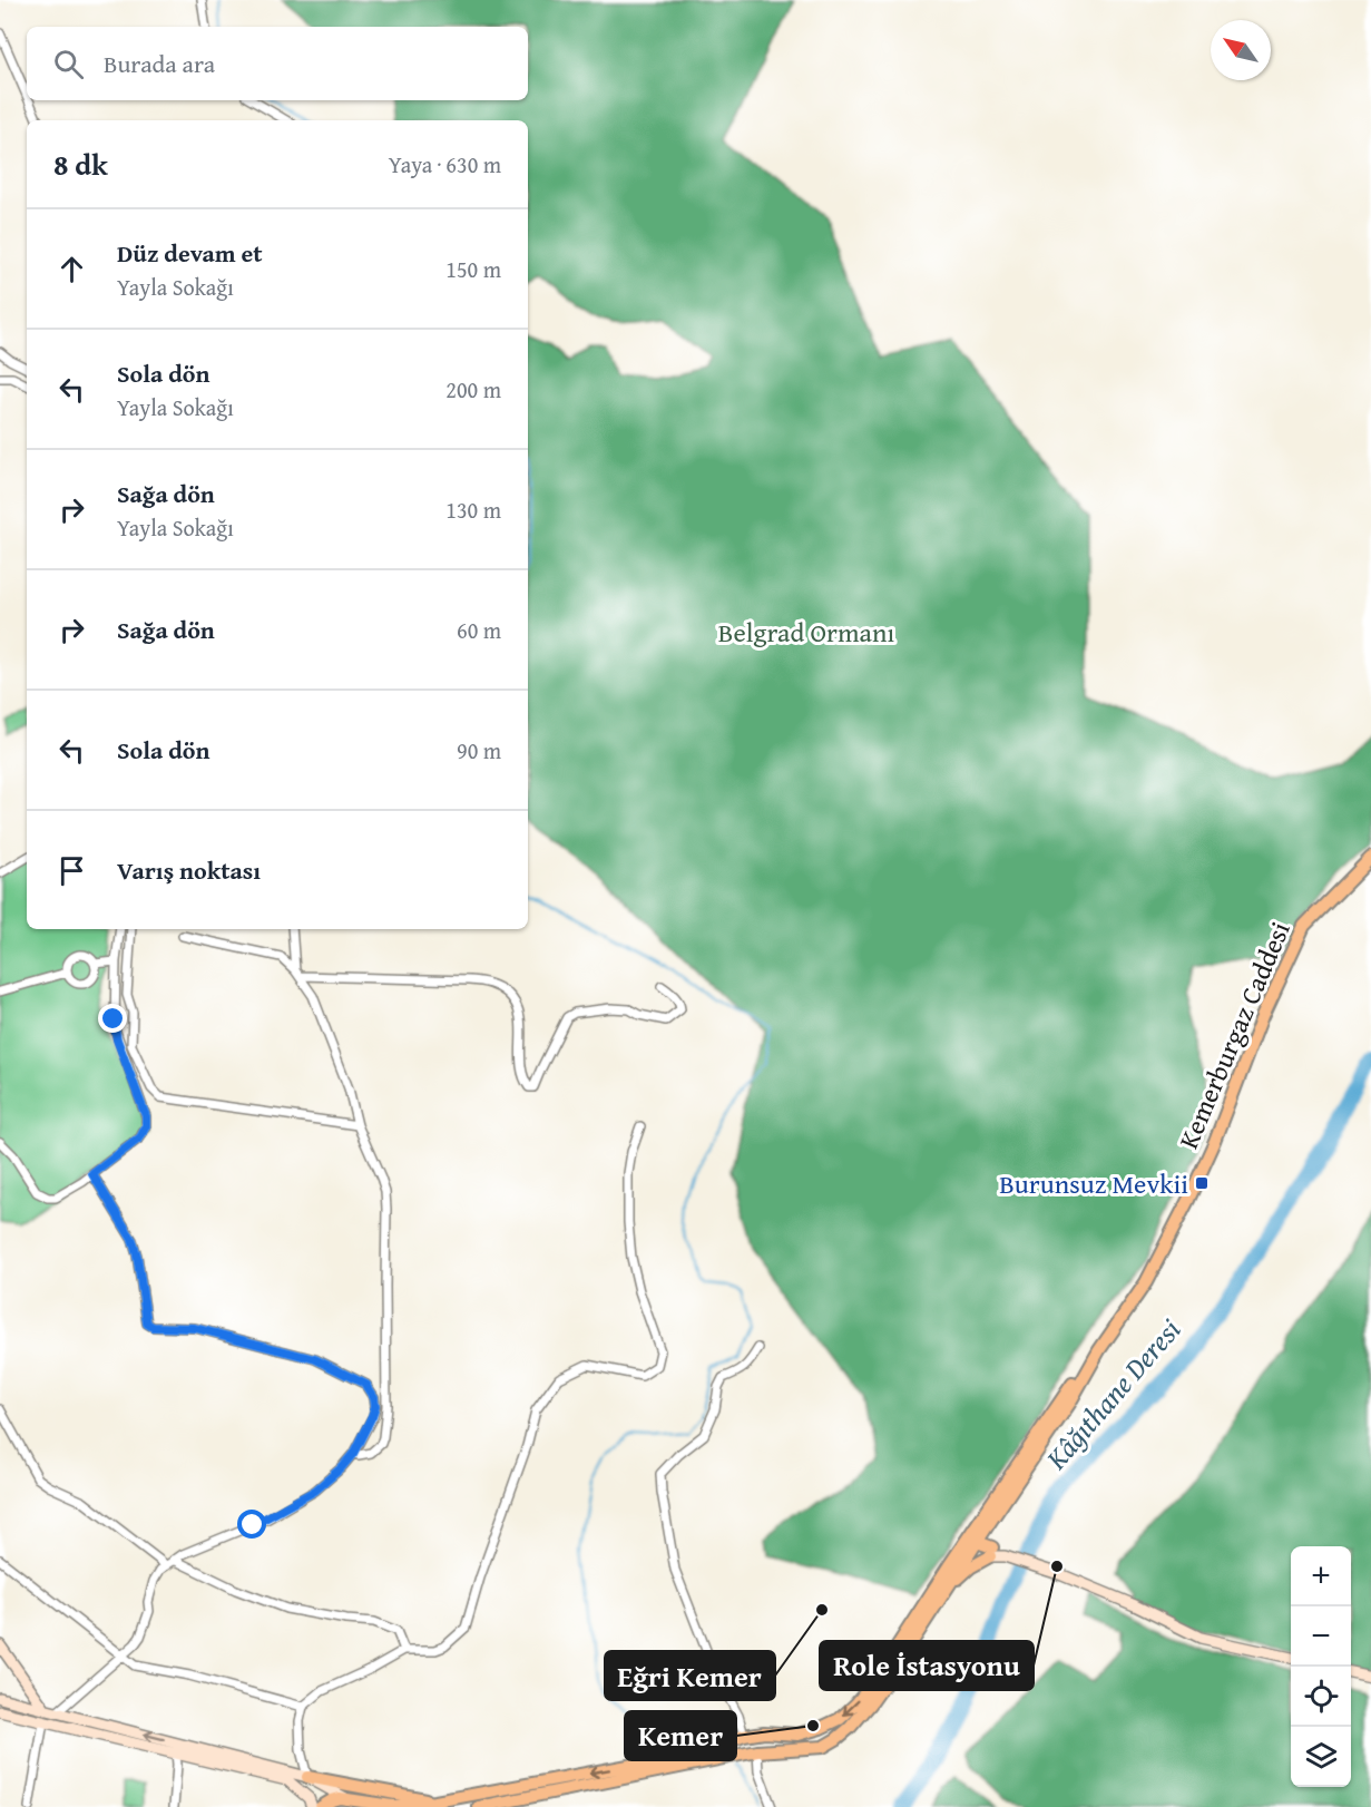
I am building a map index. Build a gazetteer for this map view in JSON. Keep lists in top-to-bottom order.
{
  "streets": {
    "main road": ["Kemerburgaz Caddesi"]
  },
  "water": ["Kâğıthane Deresi"],
  "parks": ["Belgrad Ormanı"],
  "places": {
    "transit": ["Burunsuz Mevkii"],
    "other": ["Role İstasyonu", "Eğri Kemer", "Kemer"]
  },
  "north": "top left",
  "page": {
    "search": "Burada ara",
    "heading": ["8 dk", "Yaya · 630 m"],
    "list": [
      ["Düz devam et", "Yayla Sokağı", "150 m"],
      ["Sola dön", "Yayla Sokağı", "200 m"],
      ["Sağa dön", "Yayla Sokağı", "130 m"],
      ["Sağa dön", "60 m"],
      ["Sola dön", "90 m"],
      "Varış noktası"
    ],
    "map_buttons": ["+", "−"]
  }
}
